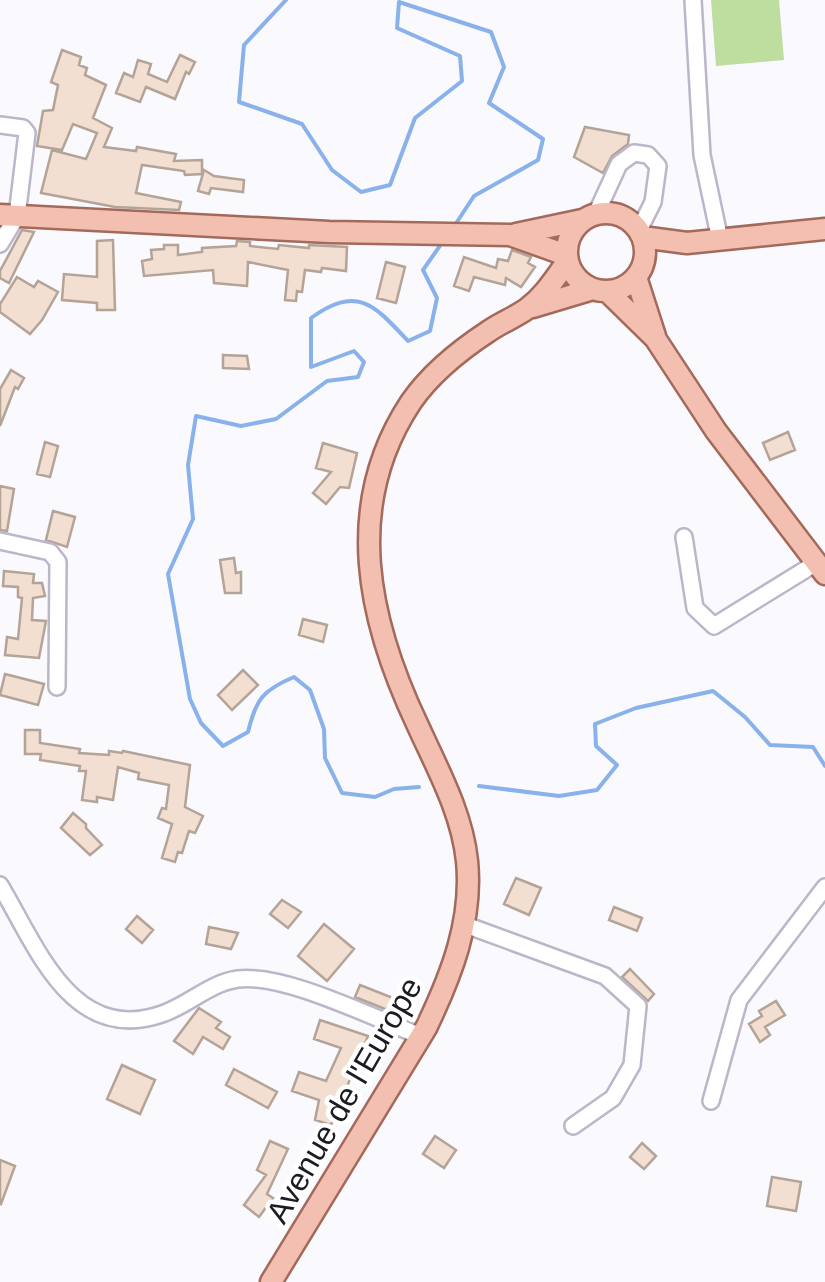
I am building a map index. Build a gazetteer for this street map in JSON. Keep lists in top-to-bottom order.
{
  "streets": {
    "main road": ["Avenue de l'Europe"]
  }
}
